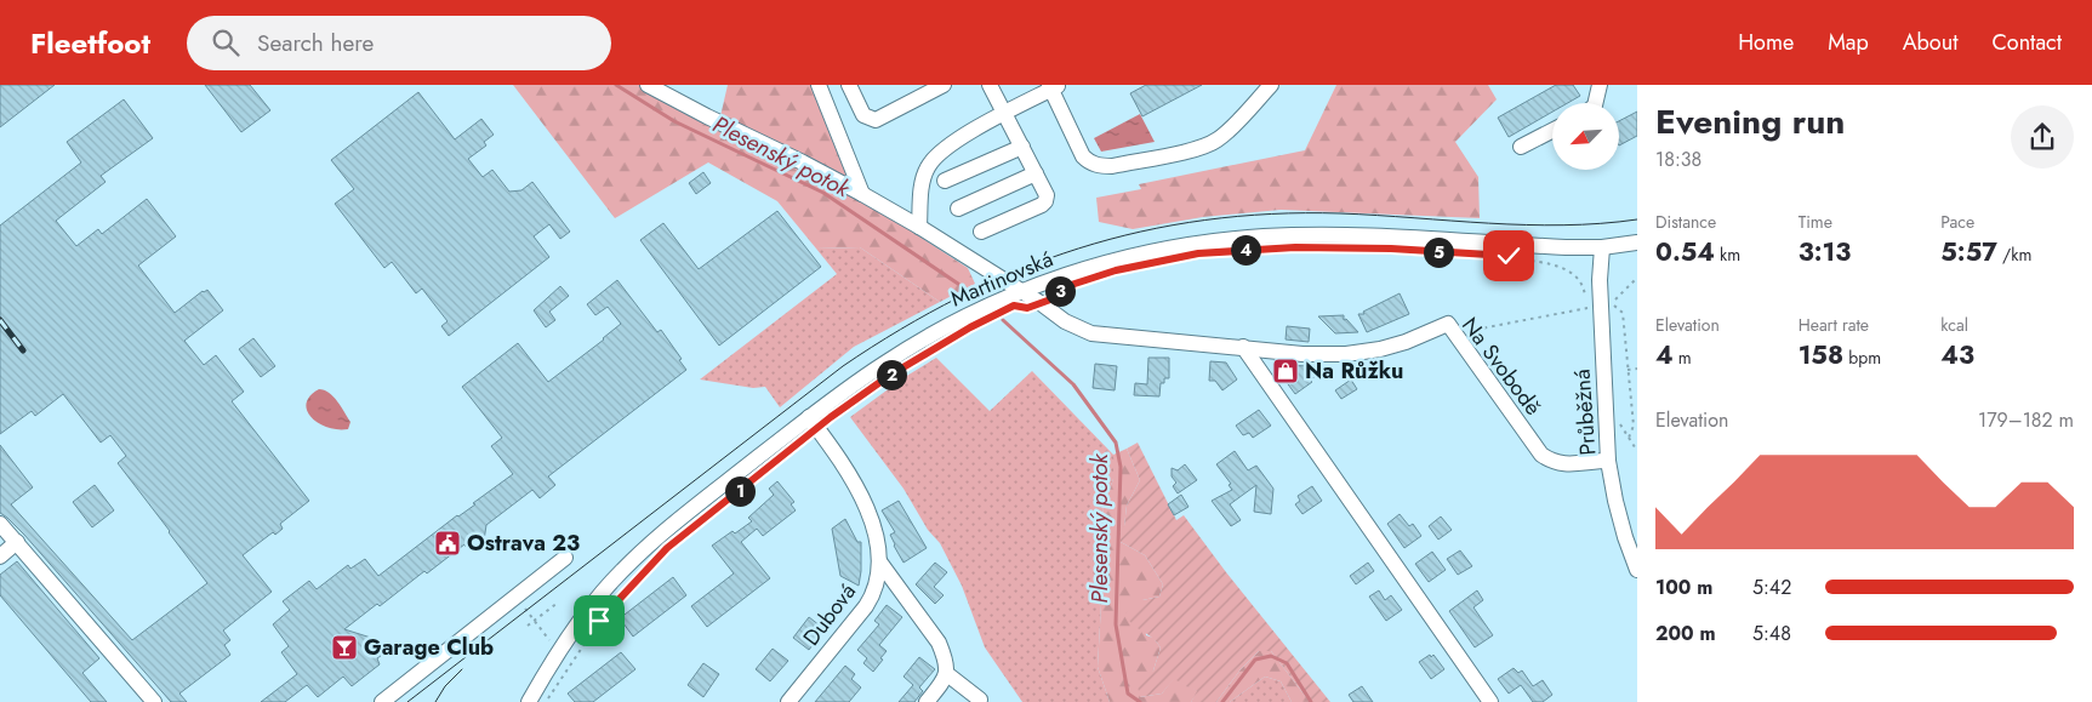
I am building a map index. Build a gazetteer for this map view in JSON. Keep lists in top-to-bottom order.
{
  "streets": {
    "street": [
      "Martinovská",
      "Na Svobodě",
      "Průběžná",
      "Dubová"
    ]
  },
  "crossings": [
    ["Martinovská", "Na Svobodě"],
    ["Martinovská", "Průběžná"],
    ["Martinovská", "Dubová"],
    ["Na Svobodě", "Průběžná"]
  ],
  "water": ["Plesenský potok"],
  "places": {
    "shop": ["Na Růžku"],
    "public building": ["Ostrava 23"],
    "bar": ["Garage Club"]
  },
  "north": "bottom left",
  "page": {
    "header": "Fleetfoot",
    "search": "Search here",
    "nav": [
      "Home",
      "Map",
      "About",
      "Contact"
    ],
    "heading": ["Evening run", "18:38"],
    "stats": [
      ["Distance", "0.54 km"],
      ["Time", "3:13"],
      ["Pace", "5:57 /km"],
      ["Elevation", "4 m"],
      ["Heart rate", "158 bpm"],
      ["kcal", "43"]
    ],
    "pins": [
      "4",
      "5",
      "3",
      "2",
      "1"
    ],
    "chart": ["Elevation", "179–182 m"],
    "list": [
      {
        "name": "100 m",
        "note": "5:42"
      },
      {
        "name": "200 m",
        "note": "5:48"
      }
    ]
  }
}
